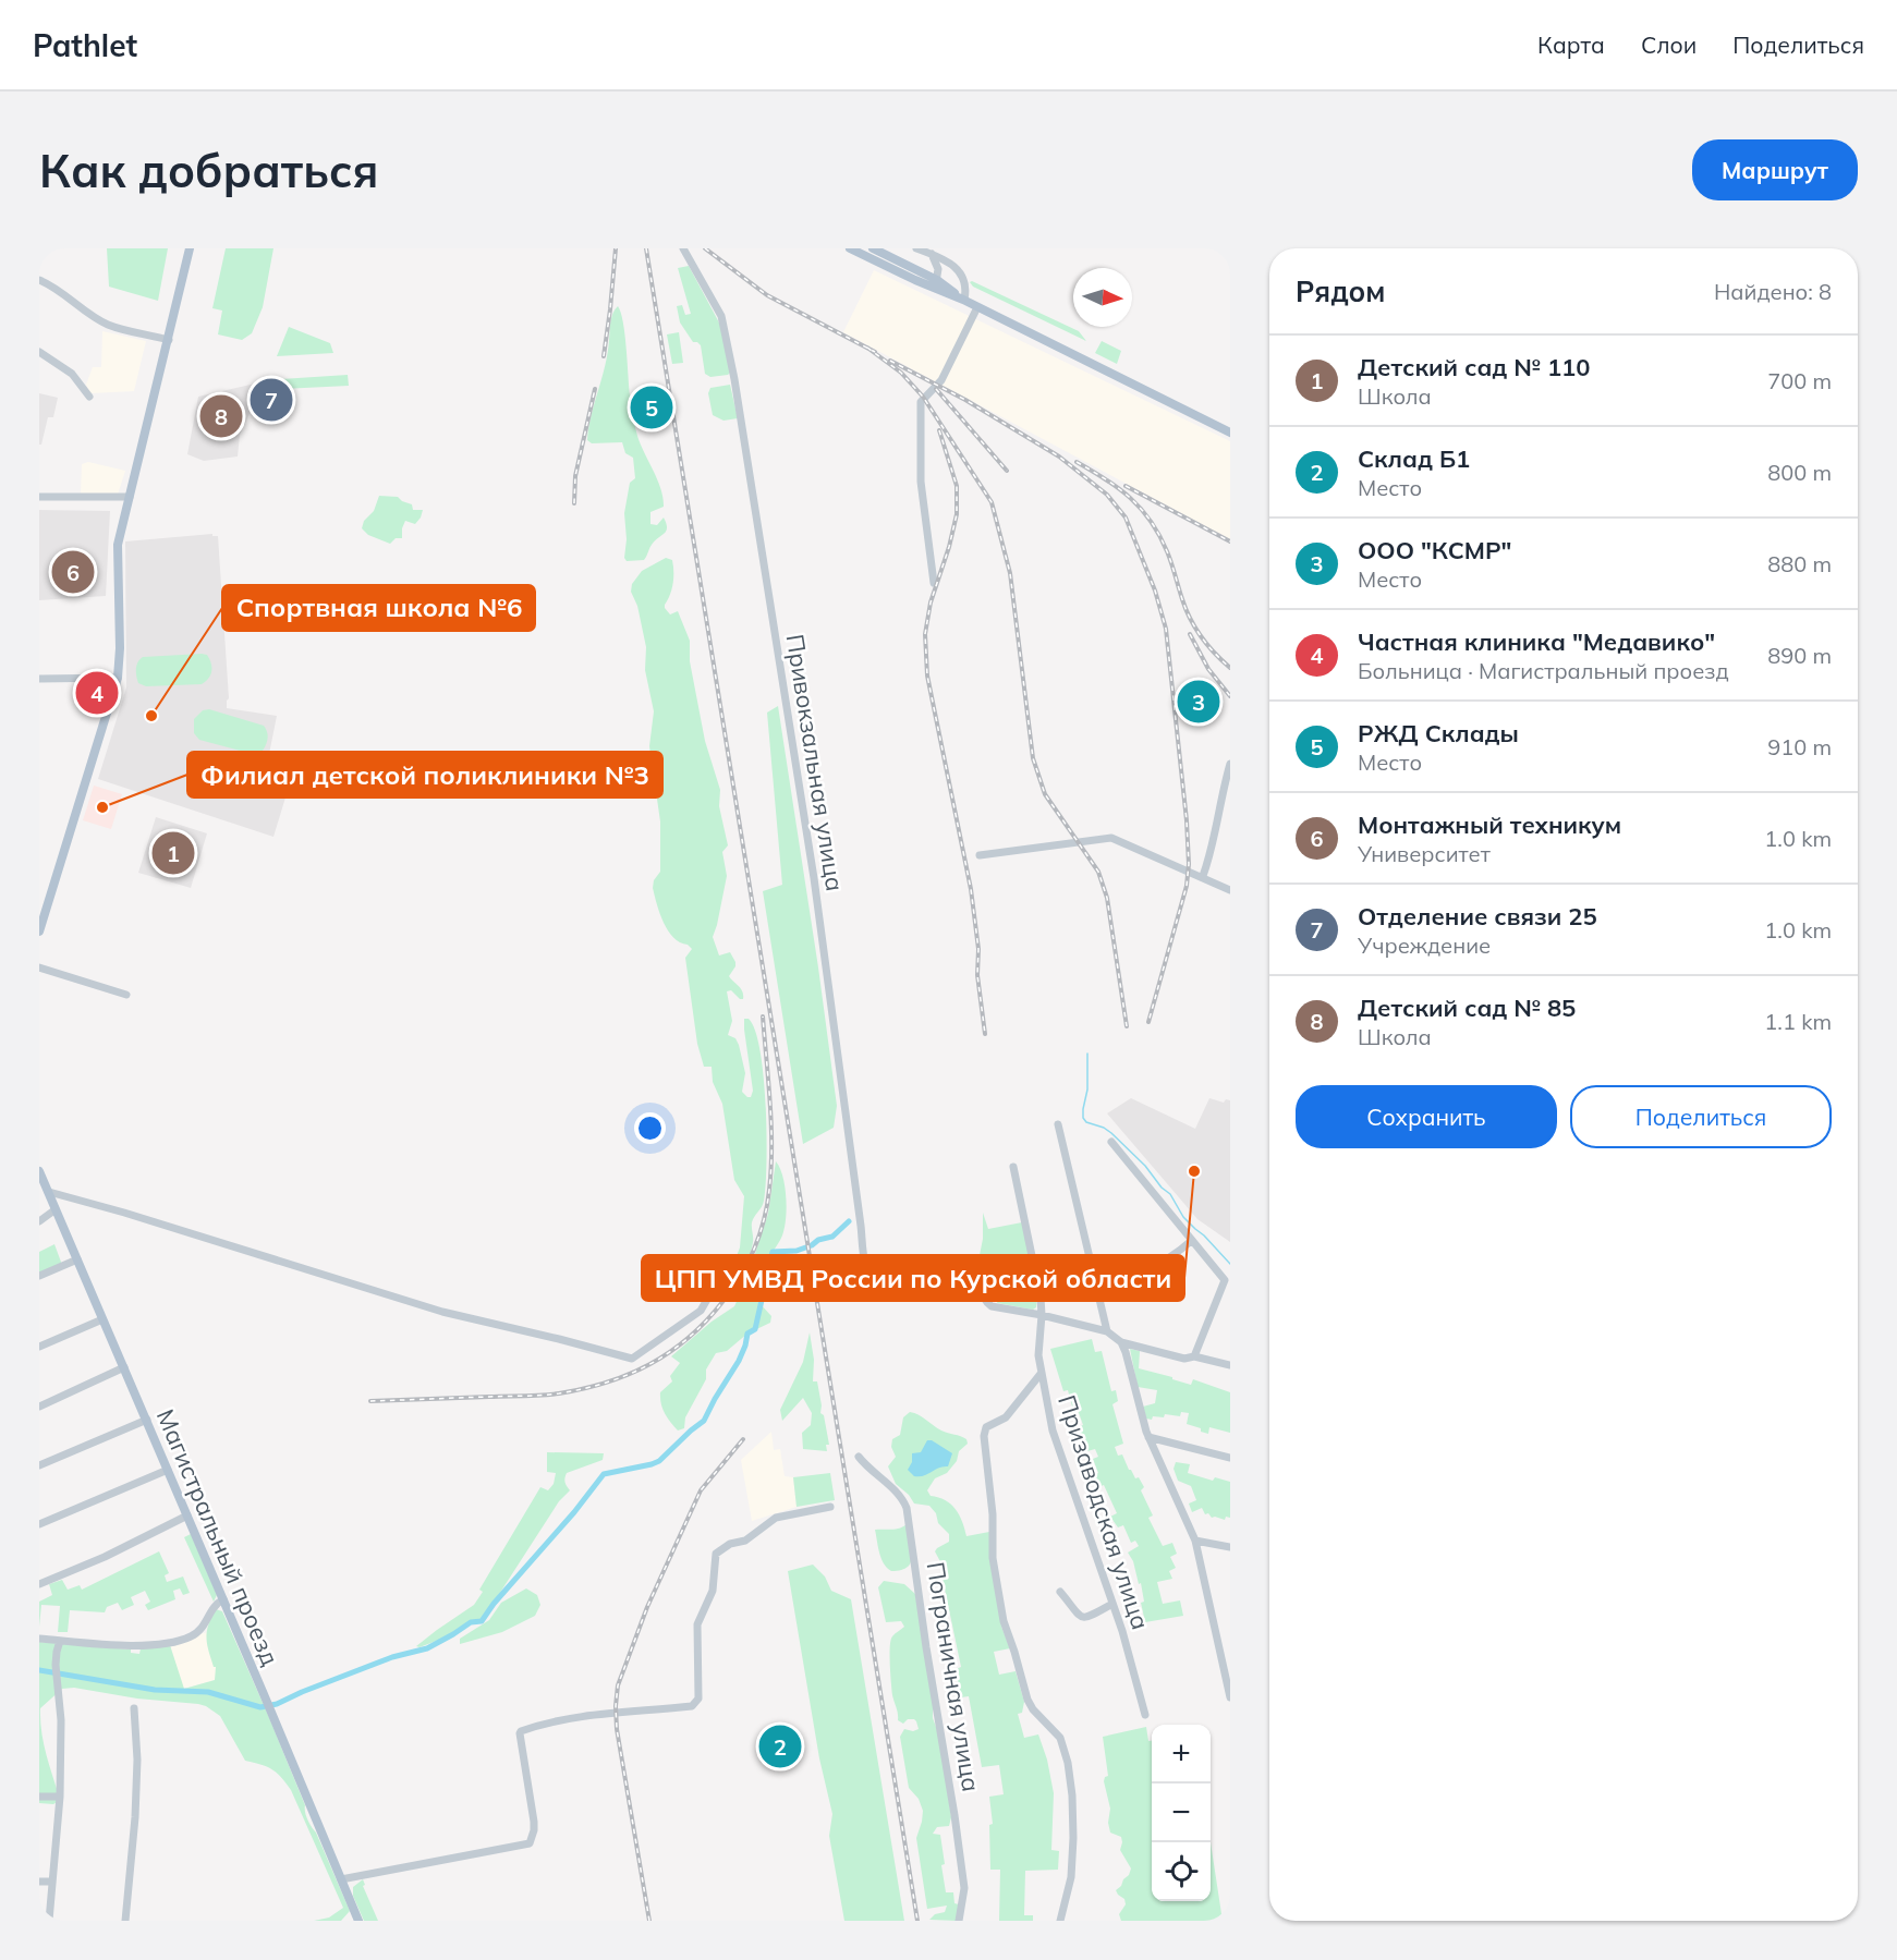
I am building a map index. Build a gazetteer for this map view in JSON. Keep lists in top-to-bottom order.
{
  "streets": {
    "main road": ["Магистральный проезд"],
    "street": ["Привокзальная улица", "Призаводская улица", "Пограничная улица"]
  },
  "crossings": [
    ["Привокзальная улица", "Призаводская улица"]
  ],
  "places": ["Спортвная школа №6", "Филиал детской поликлиники №3", "ЦПП УМВД России по Курской области"],
  "north": "right",
  "page": {
    "header": "Pathlet",
    "nav": ["Карта", "Слои", "Поделиться"],
    "buttons": [
      "Маршрут",
      ["Сохранить", "Поделиться"]
    ],
    "title": "Как добраться",
    "heading": ["Рядом", "Найдено: 8"],
    "list": [
      {
        "mark": "1",
        "name": "Детский сад № 110",
        "note": "Школа",
        "value": "700 m"
      },
      {
        "mark": "2",
        "name": "Склад Б1",
        "note": "Место",
        "value": "800 m"
      },
      {
        "mark": "3",
        "name": "ООО \"КСМР\"",
        "note": "Место",
        "value": "880 m"
      },
      {
        "mark": "4",
        "name": "Частная клиника \"Медавико\"",
        "note": "Больница · Магистральный проезд",
        "value": "890 m"
      },
      {
        "mark": "5",
        "name": "РЖД Склады",
        "note": "Место",
        "value": "910 m"
      },
      {
        "mark": "6",
        "name": "Монтажный техникум",
        "note": "Университет",
        "value": "1.0 km"
      },
      {
        "mark": "7",
        "name": "Отделение связи 25",
        "note": "Учреждение",
        "value": "1.0 km"
      },
      {
        "mark": "8",
        "name": "Детский сад № 85",
        "note": "Школа",
        "value": "1.1 km"
      }
    ],
    "pins": [
      "7",
      "5",
      "8",
      "6",
      "4",
      "3",
      "1",
      "2"
    ],
    "map_buttons": ["+", "−"]
  }
}
